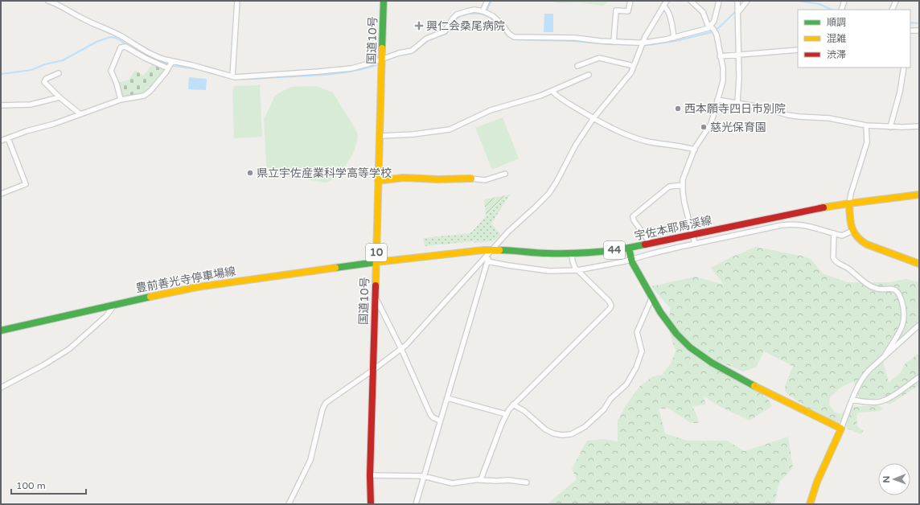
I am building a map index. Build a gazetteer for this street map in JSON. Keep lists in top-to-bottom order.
{
  "streets": {
    "main road": [
      "国道10号",
      "宇佐本耶馬渓線",
      "44",
      "10",
      "豊前善光寺停車場線"
    ]
  },
  "crossings": [
    ["国道10号", "宇佐本耶馬渓線"],
    ["国道10号", "豊前善光寺停車場線"],
    ["宇佐本耶馬渓線", "豊前善光寺停車場線"]
  ],
  "places": {
    "health": ["興仁会桑尾病院"],
    "other": ["西本願寺四日市別院", "慈光保育園", "県立宇佐産業科学高等学校"]
  },
  "legend": ["順調", "混雑", "渋滞"],
  "scale_bar": "100 m",
  "north": "left"
}
